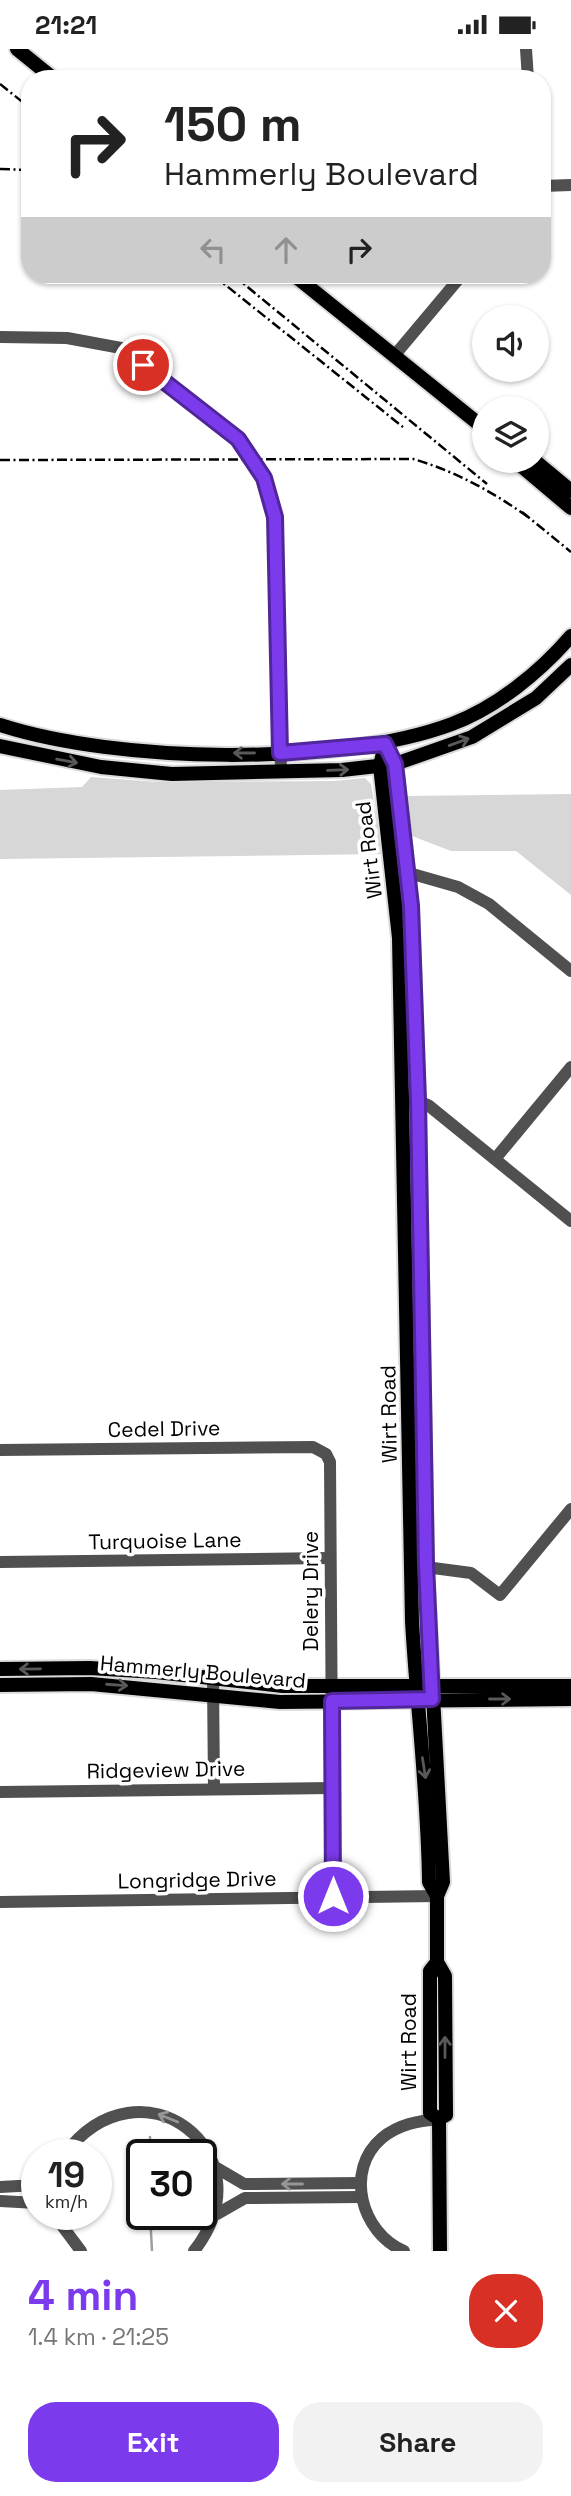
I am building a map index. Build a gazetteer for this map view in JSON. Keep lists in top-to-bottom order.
{
  "streets": {
    "main road": ["Wirt Road", "Hammerly Boulevard"],
    "street": [
      "Cedel Drive",
      "Turquoise Lane",
      "Delery Drive",
      "Ridgeview Drive",
      "Longridge Drive"
    ]
  },
  "crossings": [
    ["Wirt Road", "Hammerly Boulevard"],
    ["Wirt Road", "Longridge Drive"],
    ["Cedel Drive", "Delery Drive"],
    ["Turquoise Lane", "Delery Drive"],
    ["Delery Drive", "Hammerly Boulevard"],
    ["Delery Drive", "Ridgeview Drive"],
    ["Delery Drive", "Longridge Drive"]
  ],
  "page": {
    "status": "21:21",
    "turn": ["150 m", "Hammerly Boulevard"],
    "speed": "19 km/h",
    "limit": "30",
    "heading": ["4 min", "1.4 km · 21:25"],
    "buttons": ["Exit", "Share"]
  }
}
